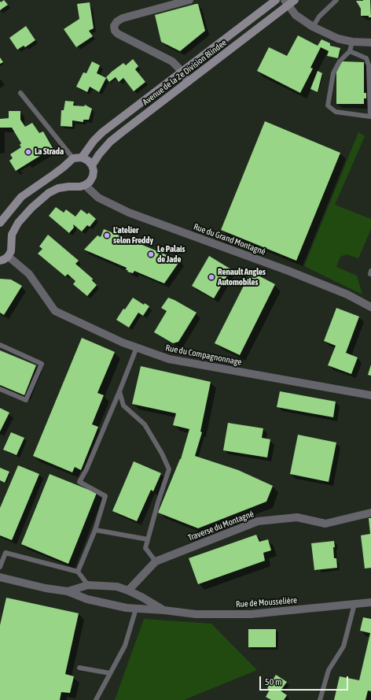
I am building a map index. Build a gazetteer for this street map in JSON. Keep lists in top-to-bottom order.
{
  "streets": {
    "main road": ["Avenue de la 2e Division Blindee"],
    "street": [
      "Rue du Grand Montagné",
      "Rue du Compagnonnage",
      "Traverse du Montagné",
      "Rue de Mousselière"
    ]
  },
  "crossings": [
    ["Traverse du Montagné", "Rue de Mousselière"]
  ],
  "places": [
    "La Strada",
    "L'atelier selon Freddy",
    "Le Palais de Jade",
    "Renault Angles Automobiles"
  ],
  "scale_bar": "50 m"
}
